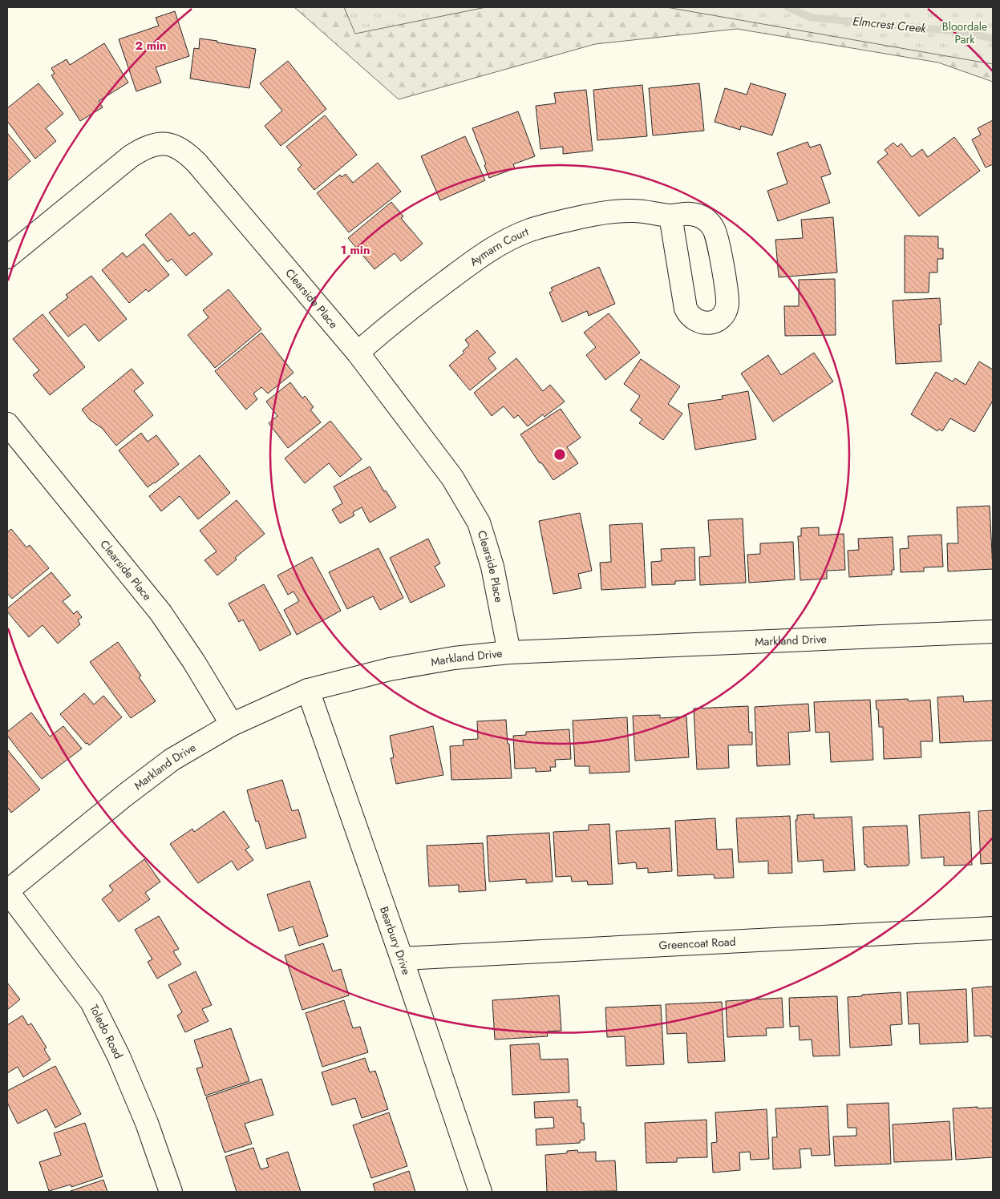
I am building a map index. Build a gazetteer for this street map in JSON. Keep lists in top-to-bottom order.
{
  "streets": {
    "street": [
      "Aymarn Court",
      "Clearside Place",
      "Markland Drive",
      "Bearbury Drive",
      "Greencoat Road",
      "Toledo Road"
    ]
  },
  "crossings": [
    ["Aymarn Court", "Clearside Place"],
    ["Clearside Place", "Markland Drive"],
    ["Markland Drive", "Bearbury Drive"],
    ["Markland Drive", "Toledo Road"],
    ["Bearbury Drive", "Greencoat Road"]
  ],
  "water": ["Elmcrest Creek"],
  "parks": ["Bloordale Park"],
  "rings": ["2 min", "1 min"]
}
